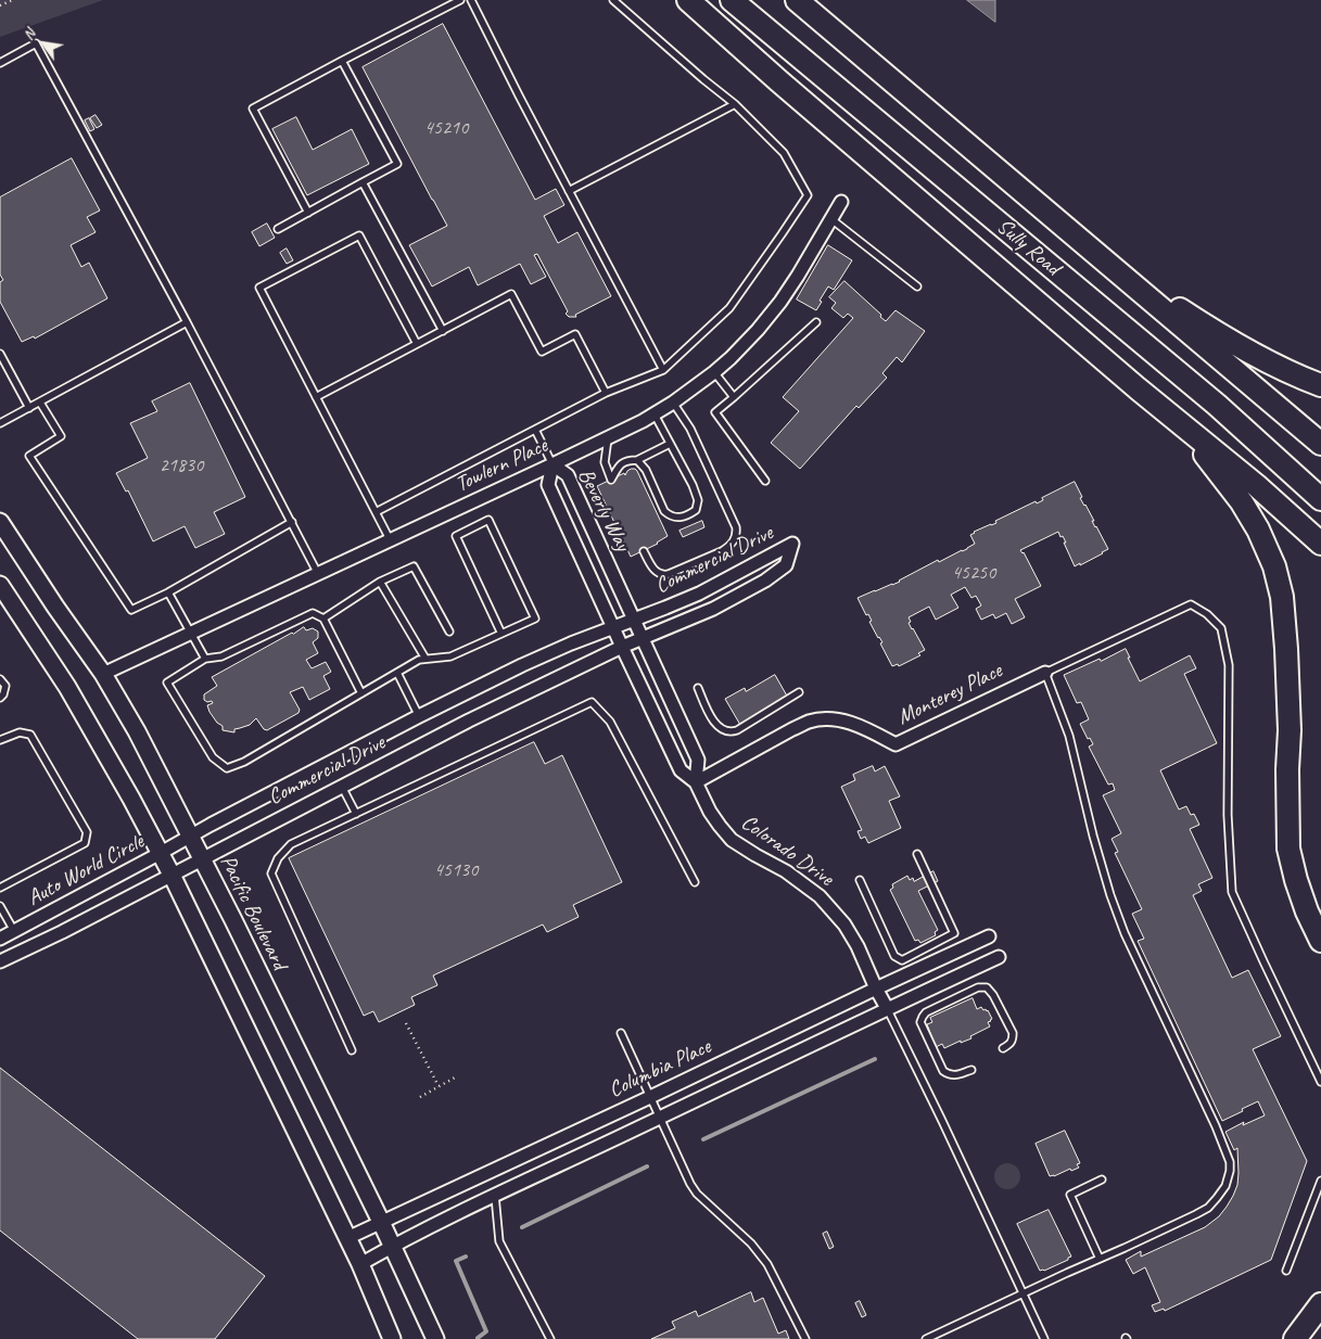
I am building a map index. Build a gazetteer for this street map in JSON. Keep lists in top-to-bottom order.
{
  "streets": {
    "highway": ["Sully Road"],
    "main road": ["Pacific Boulevard"],
    "street": [
      "Towlern Place",
      "Beverly Way",
      "Commercial Drive",
      "Monterey Place",
      "Colorado Drive",
      "Auto World Circle",
      "Columbia Place"
    ]
  },
  "crossings": [
    ["Towlern Place", "Beverly Way"],
    ["Towlern Place", "Pacific Boulevard"],
    ["Beverly Way", "Commercial Drive"],
    ["Beverly Way", "Colorado Drive"],
    ["Commercial Drive", "Colorado Drive"],
    ["Commercial Drive", "Auto World Circle"],
    ["Commercial Drive", "Pacific Boulevard"],
    ["Monterey Place", "Colorado Drive"],
    ["Colorado Drive", "Columbia Place"],
    ["Auto World Circle", "Pacific Boulevard"],
    ["Pacific Boulevard", "Columbia Place"]
  ],
  "house_numbers": [
    "45210",
    "21830",
    "45250",
    "45130"
  ],
  "north": "top left"
}
